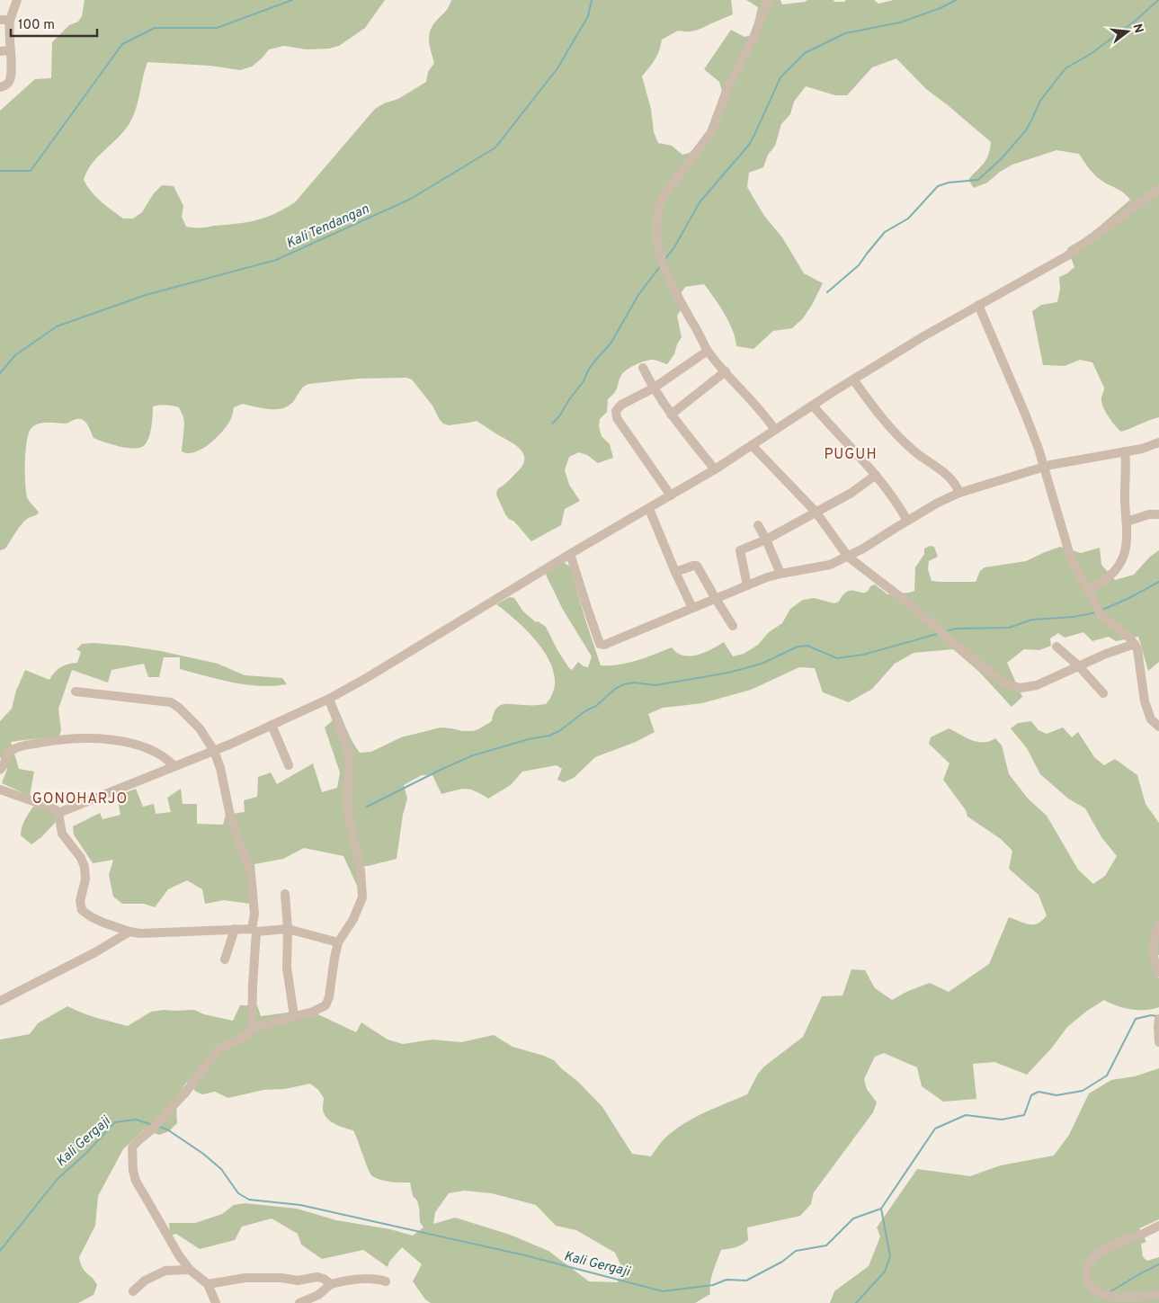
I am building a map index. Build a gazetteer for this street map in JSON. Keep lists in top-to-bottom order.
{
  "districts": ["PUGUH", "GONOHARJO"],
  "water": ["Kali Tendangan", "Kali Gergaji"],
  "scale_bar": "100 m",
  "north": "right"
}
